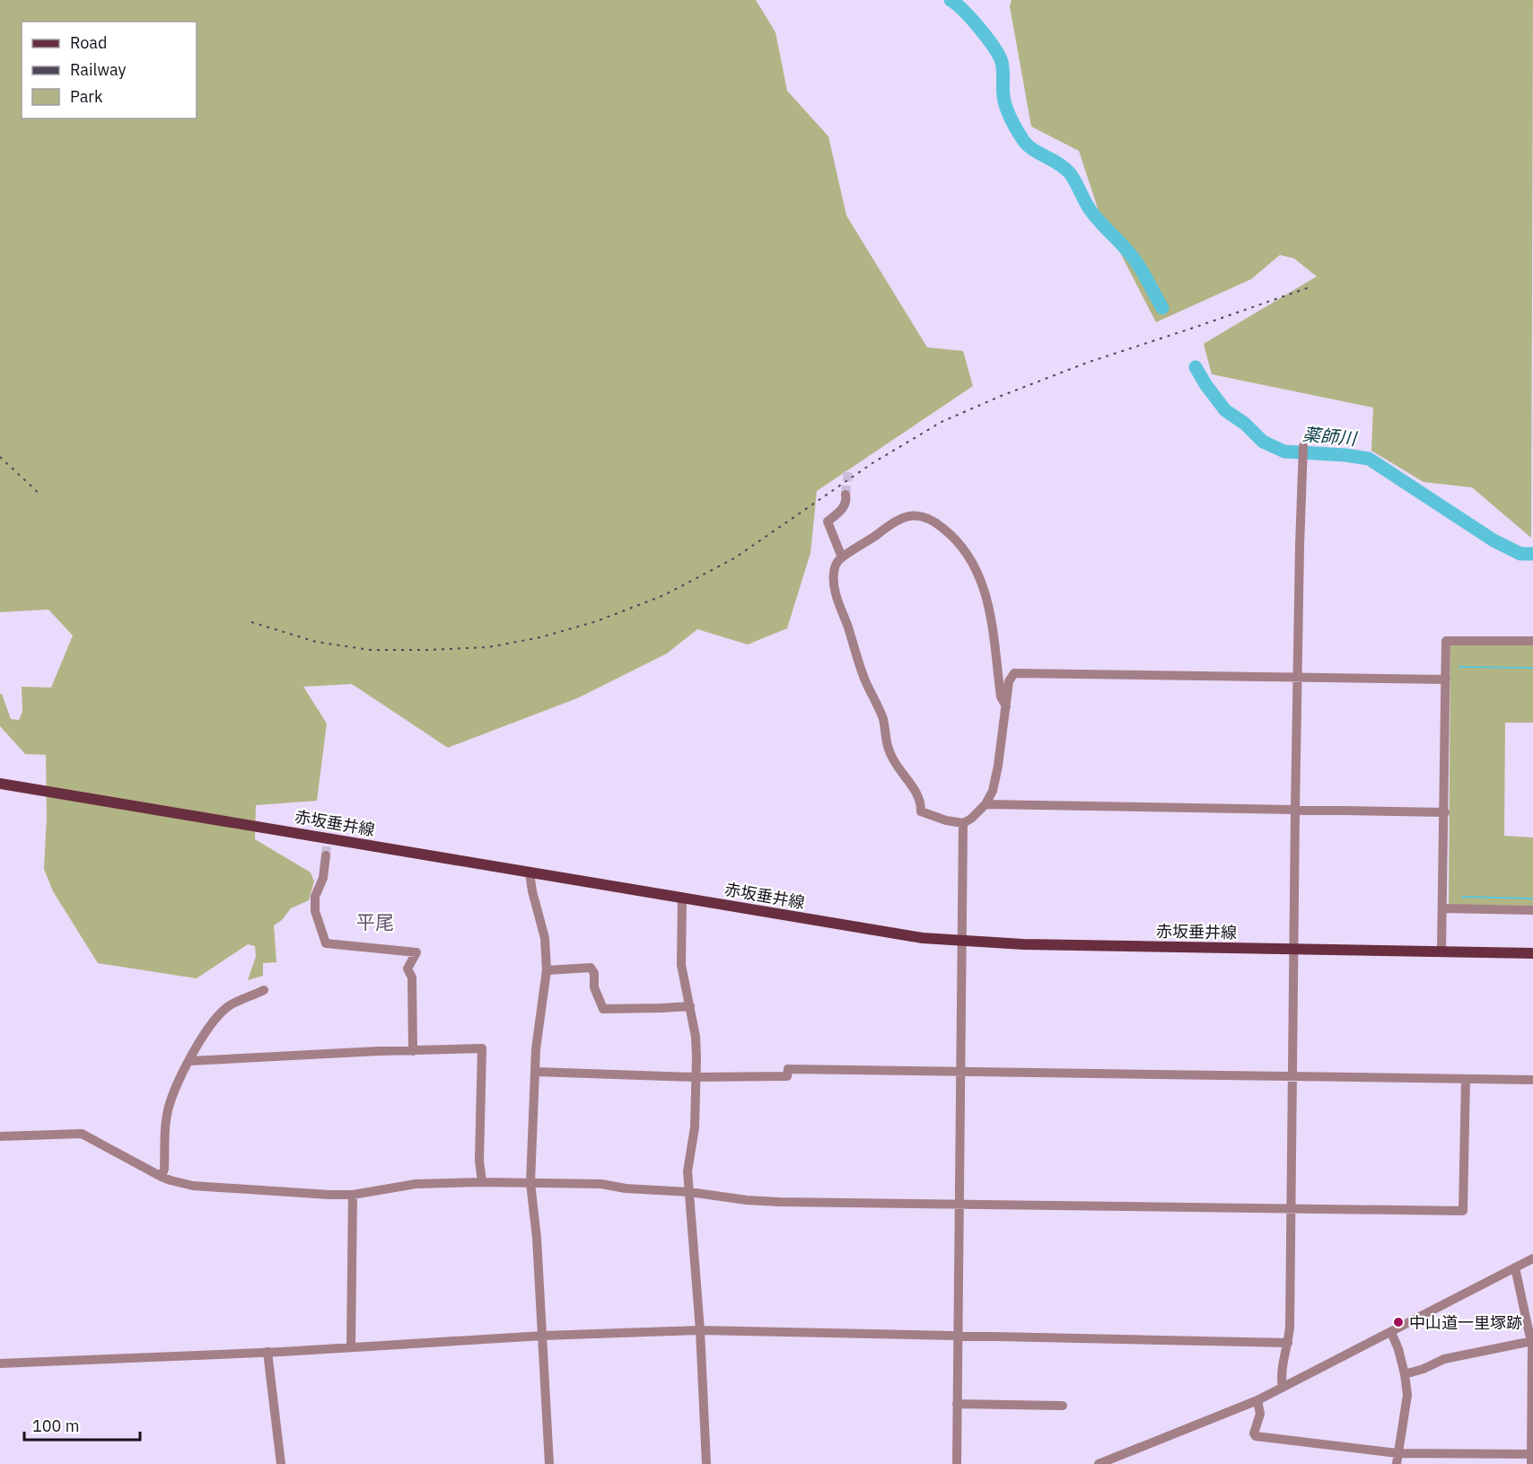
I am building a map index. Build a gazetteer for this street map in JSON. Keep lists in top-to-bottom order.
{
  "streets": {
    "main road": ["赤坂垂井線"]
  },
  "districts": ["平尾"],
  "water": ["薬師川"],
  "places": ["中山道一里塚跡"],
  "legend": ["Road", "Railway", "Park"],
  "scale_bar": "100 m"
}
